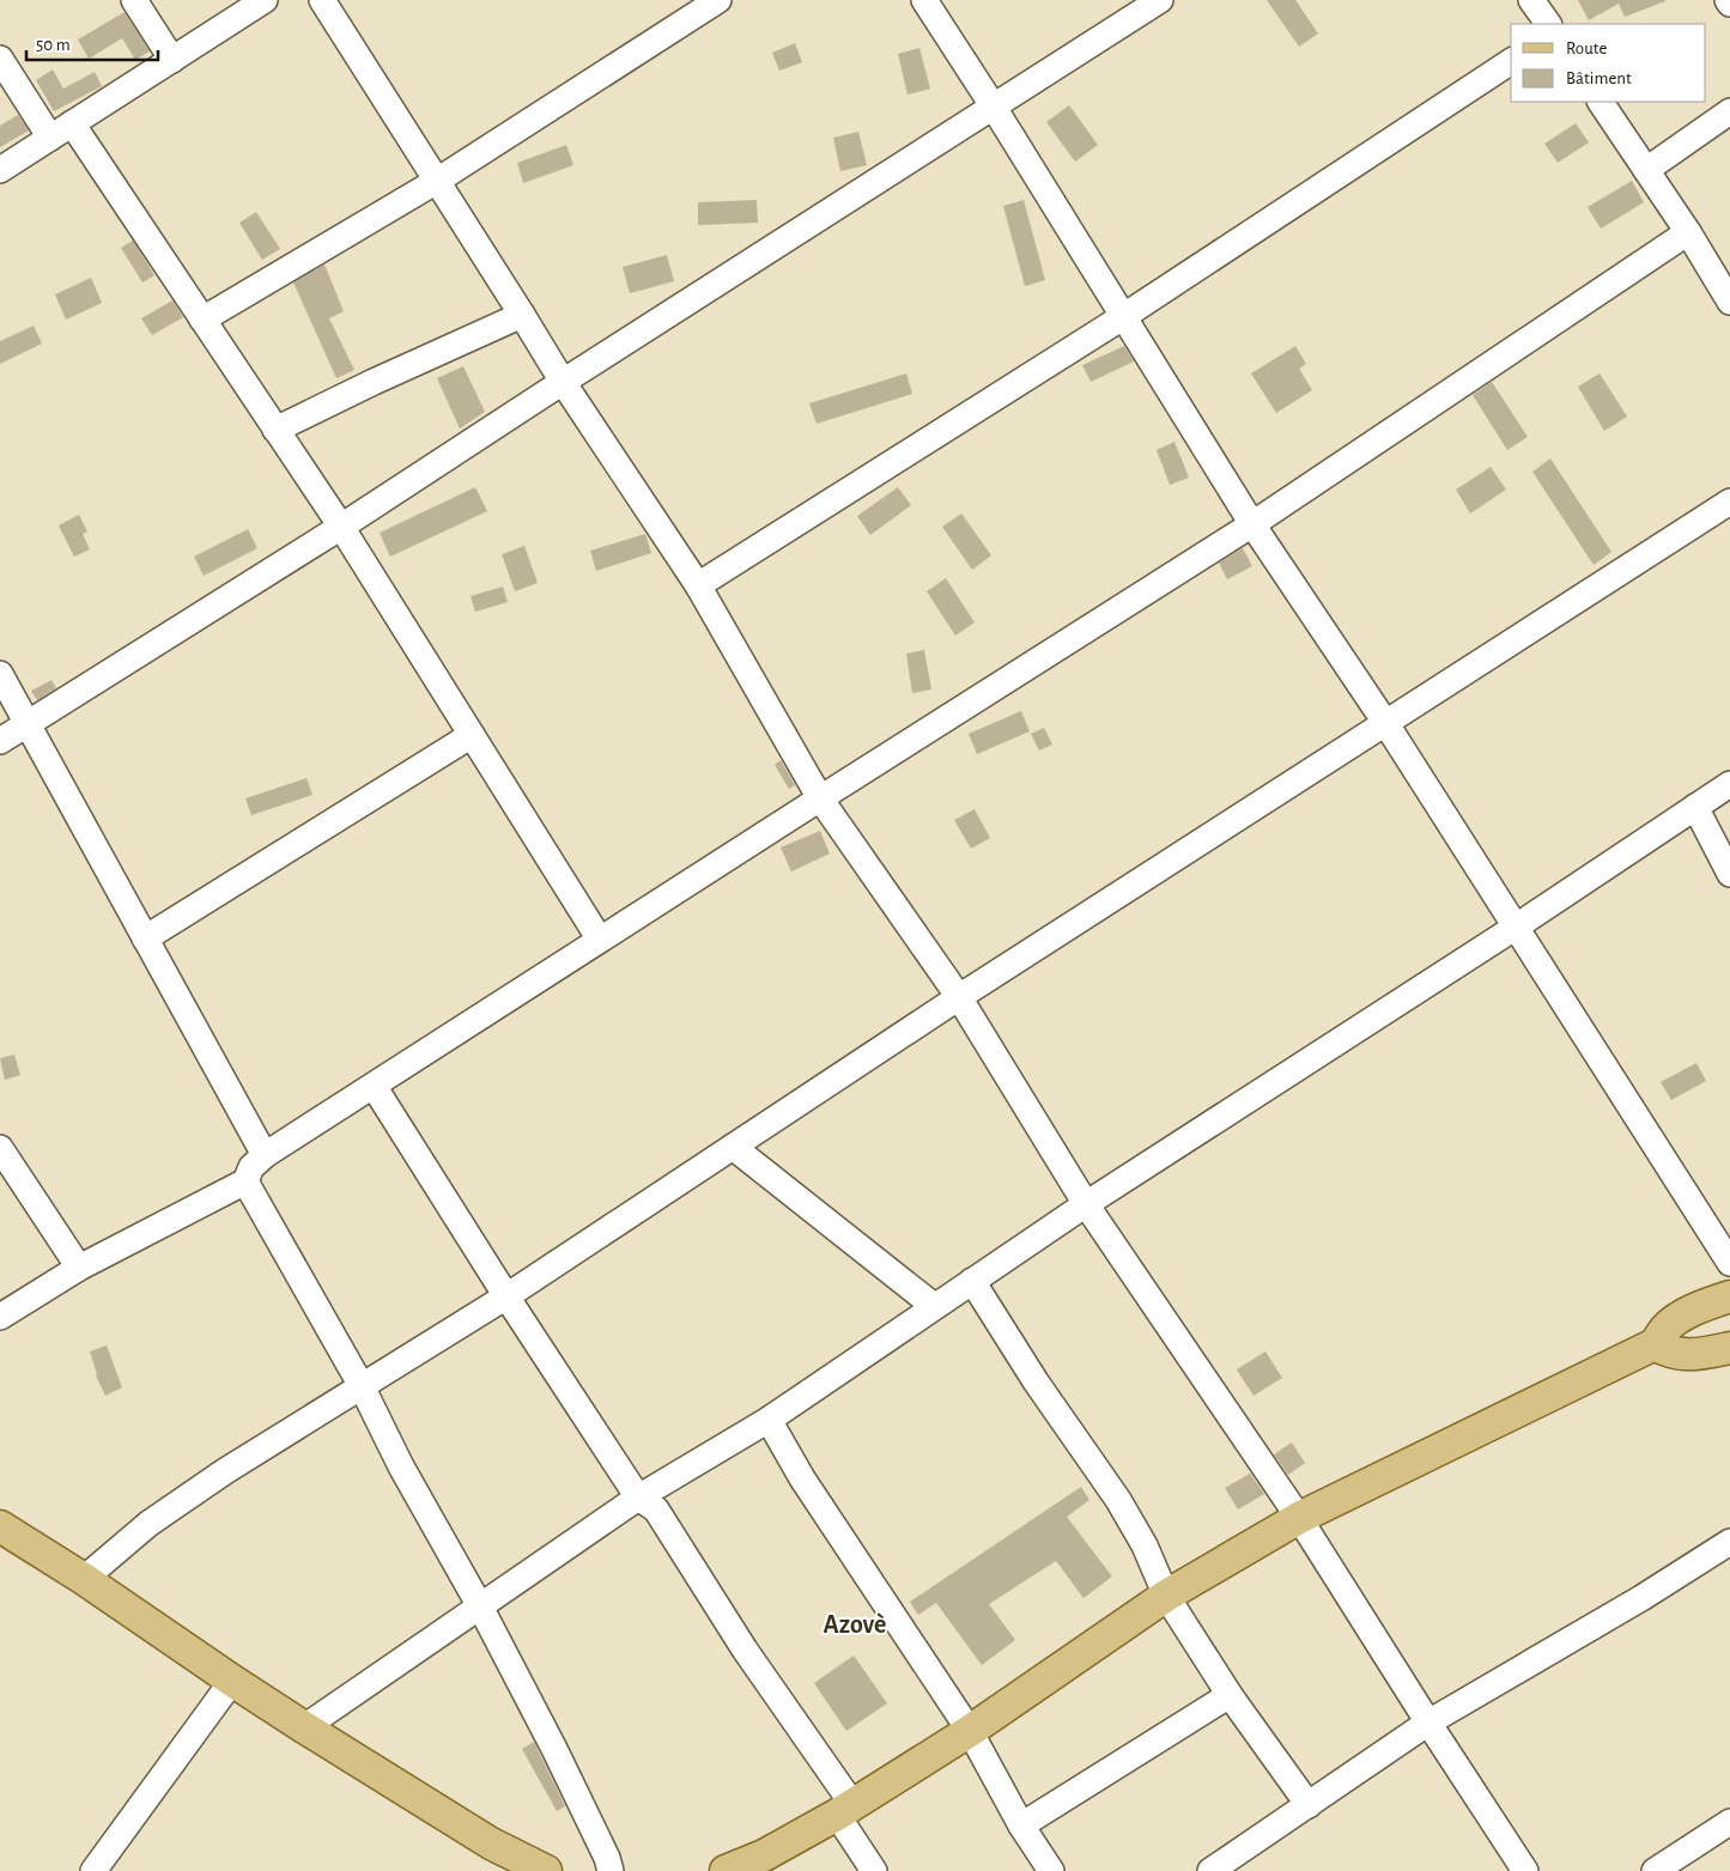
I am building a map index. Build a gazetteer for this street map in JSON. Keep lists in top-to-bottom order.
{
  "districts": ["Azovè"],
  "legend": ["Route", "Bâtiment"],
  "scale_bar": "50 m"
}
